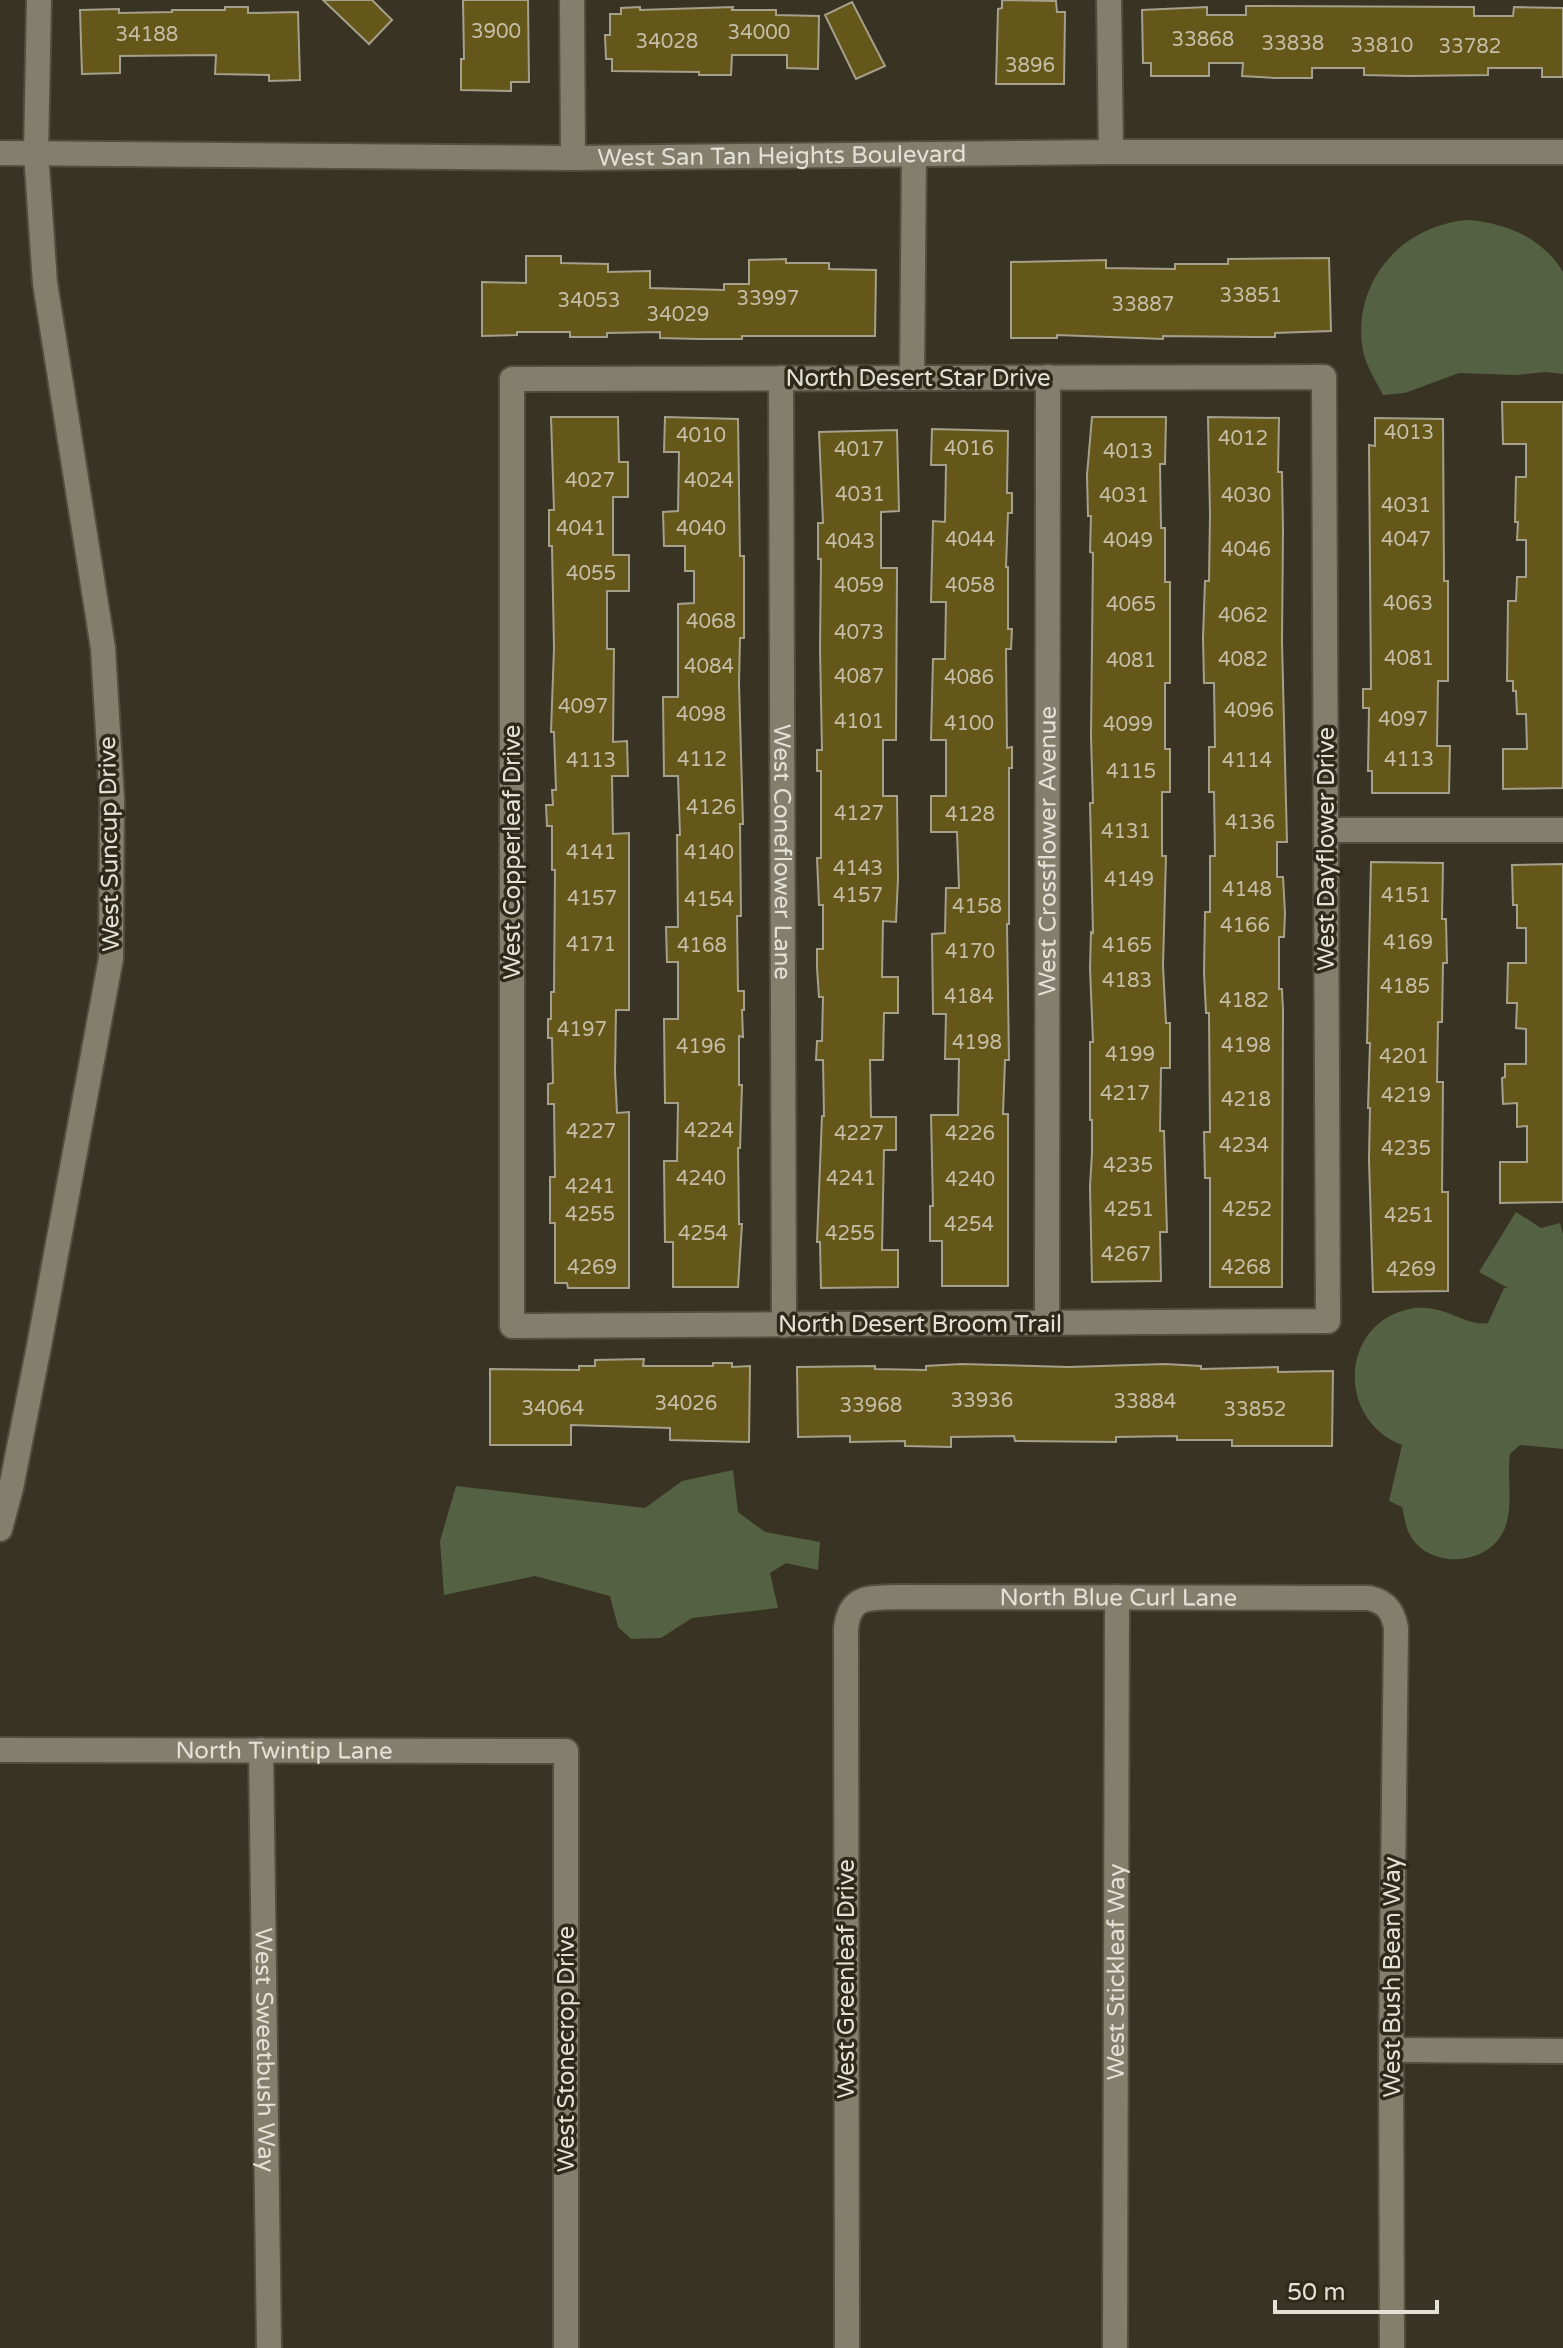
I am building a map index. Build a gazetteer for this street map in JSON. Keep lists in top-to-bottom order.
{
  "streets": {
    "street": [
      "West San Tan Heights Boulevard",
      "North Desert Star Drive",
      "West Suncup Drive",
      "West Dayflower Drive",
      "West Crossflower Avenue",
      "West Copperleaf Drive",
      "West Coneflower Lane",
      "North Desert Broom Trail",
      "North Blue Curl Lane",
      "North Twintip Lane",
      "West Stickleaf Way",
      "West Bush Bean Way",
      "West Greenleaf Drive",
      "West Sweetbush Way",
      "West Stonecrop Drive"
    ]
  },
  "crossings": [
    ["West San Tan Heights Boulevard", "West Suncup Drive"],
    ["North Desert Star Drive", "West Dayflower Drive"],
    ["North Desert Star Drive", "West Crossflower Avenue"],
    ["North Desert Star Drive", "West Copperleaf Drive"],
    ["North Desert Star Drive", "West Coneflower Lane"],
    ["West Dayflower Drive", "North Desert Broom Trail"],
    ["West Crossflower Avenue", "North Desert Broom Trail"],
    ["West Copperleaf Drive", "North Desert Broom Trail"],
    ["West Coneflower Lane", "North Desert Broom Trail"],
    ["North Blue Curl Lane", "West Stickleaf Way"],
    ["North Blue Curl Lane", "West Bush Bean Way"],
    ["North Blue Curl Lane", "West Greenleaf Drive"],
    ["North Twintip Lane", "West Sweetbush Way"],
    ["North Twintip Lane", "West Stonecrop Drive"]
  ],
  "house_numbers": [
    "3900",
    "34000",
    "34188",
    "33868",
    "34028",
    "33838",
    "33810",
    "33782",
    "3896",
    "33851",
    "33997",
    "34053",
    "33887",
    "34029",
    "4013",
    "4010",
    "4012",
    "4016",
    "4017",
    "4013",
    "4027",
    "4024",
    "4031",
    "4031",
    "4030",
    "4031",
    "4041",
    "4040",
    "4044",
    "4047",
    "4049",
    "4043",
    "4046",
    "4055",
    "4059",
    "4058",
    "4063",
    "4065",
    "4062",
    "4068",
    "4073",
    "4081",
    "4082",
    "4081",
    "4084",
    "4087",
    "4086",
    "4097",
    "4096",
    "4098",
    "4097",
    "4101",
    "4100",
    "4099",
    "4112",
    "4113",
    "4113",
    "4114",
    "4115",
    "4126",
    "4127",
    "4128",
    "4136",
    "4131",
    "4141",
    "4140",
    "4143",
    "4149",
    "4148",
    "4157",
    "4151",
    "4157",
    "4154",
    "4158",
    "4166",
    "4169",
    "4171",
    "4168",
    "4165",
    "4170",
    "4183",
    "4185",
    "4184",
    "4182",
    "4197",
    "4198",
    "4198",
    "4196",
    "4199",
    "4201",
    "4217",
    "4219",
    "4218",
    "4224",
    "4227",
    "4227",
    "4226",
    "4234",
    "4235",
    "4235",
    "4240",
    "4241",
    "4240",
    "4241",
    "4251",
    "4252",
    "4255",
    "4251",
    "4254",
    "4254",
    "4255",
    "4267",
    "4269",
    "4268",
    "4269",
    "33936",
    "33884",
    "34026",
    "33968",
    "34064",
    "33852"
  ],
  "scale_bar": "50 m"
}
